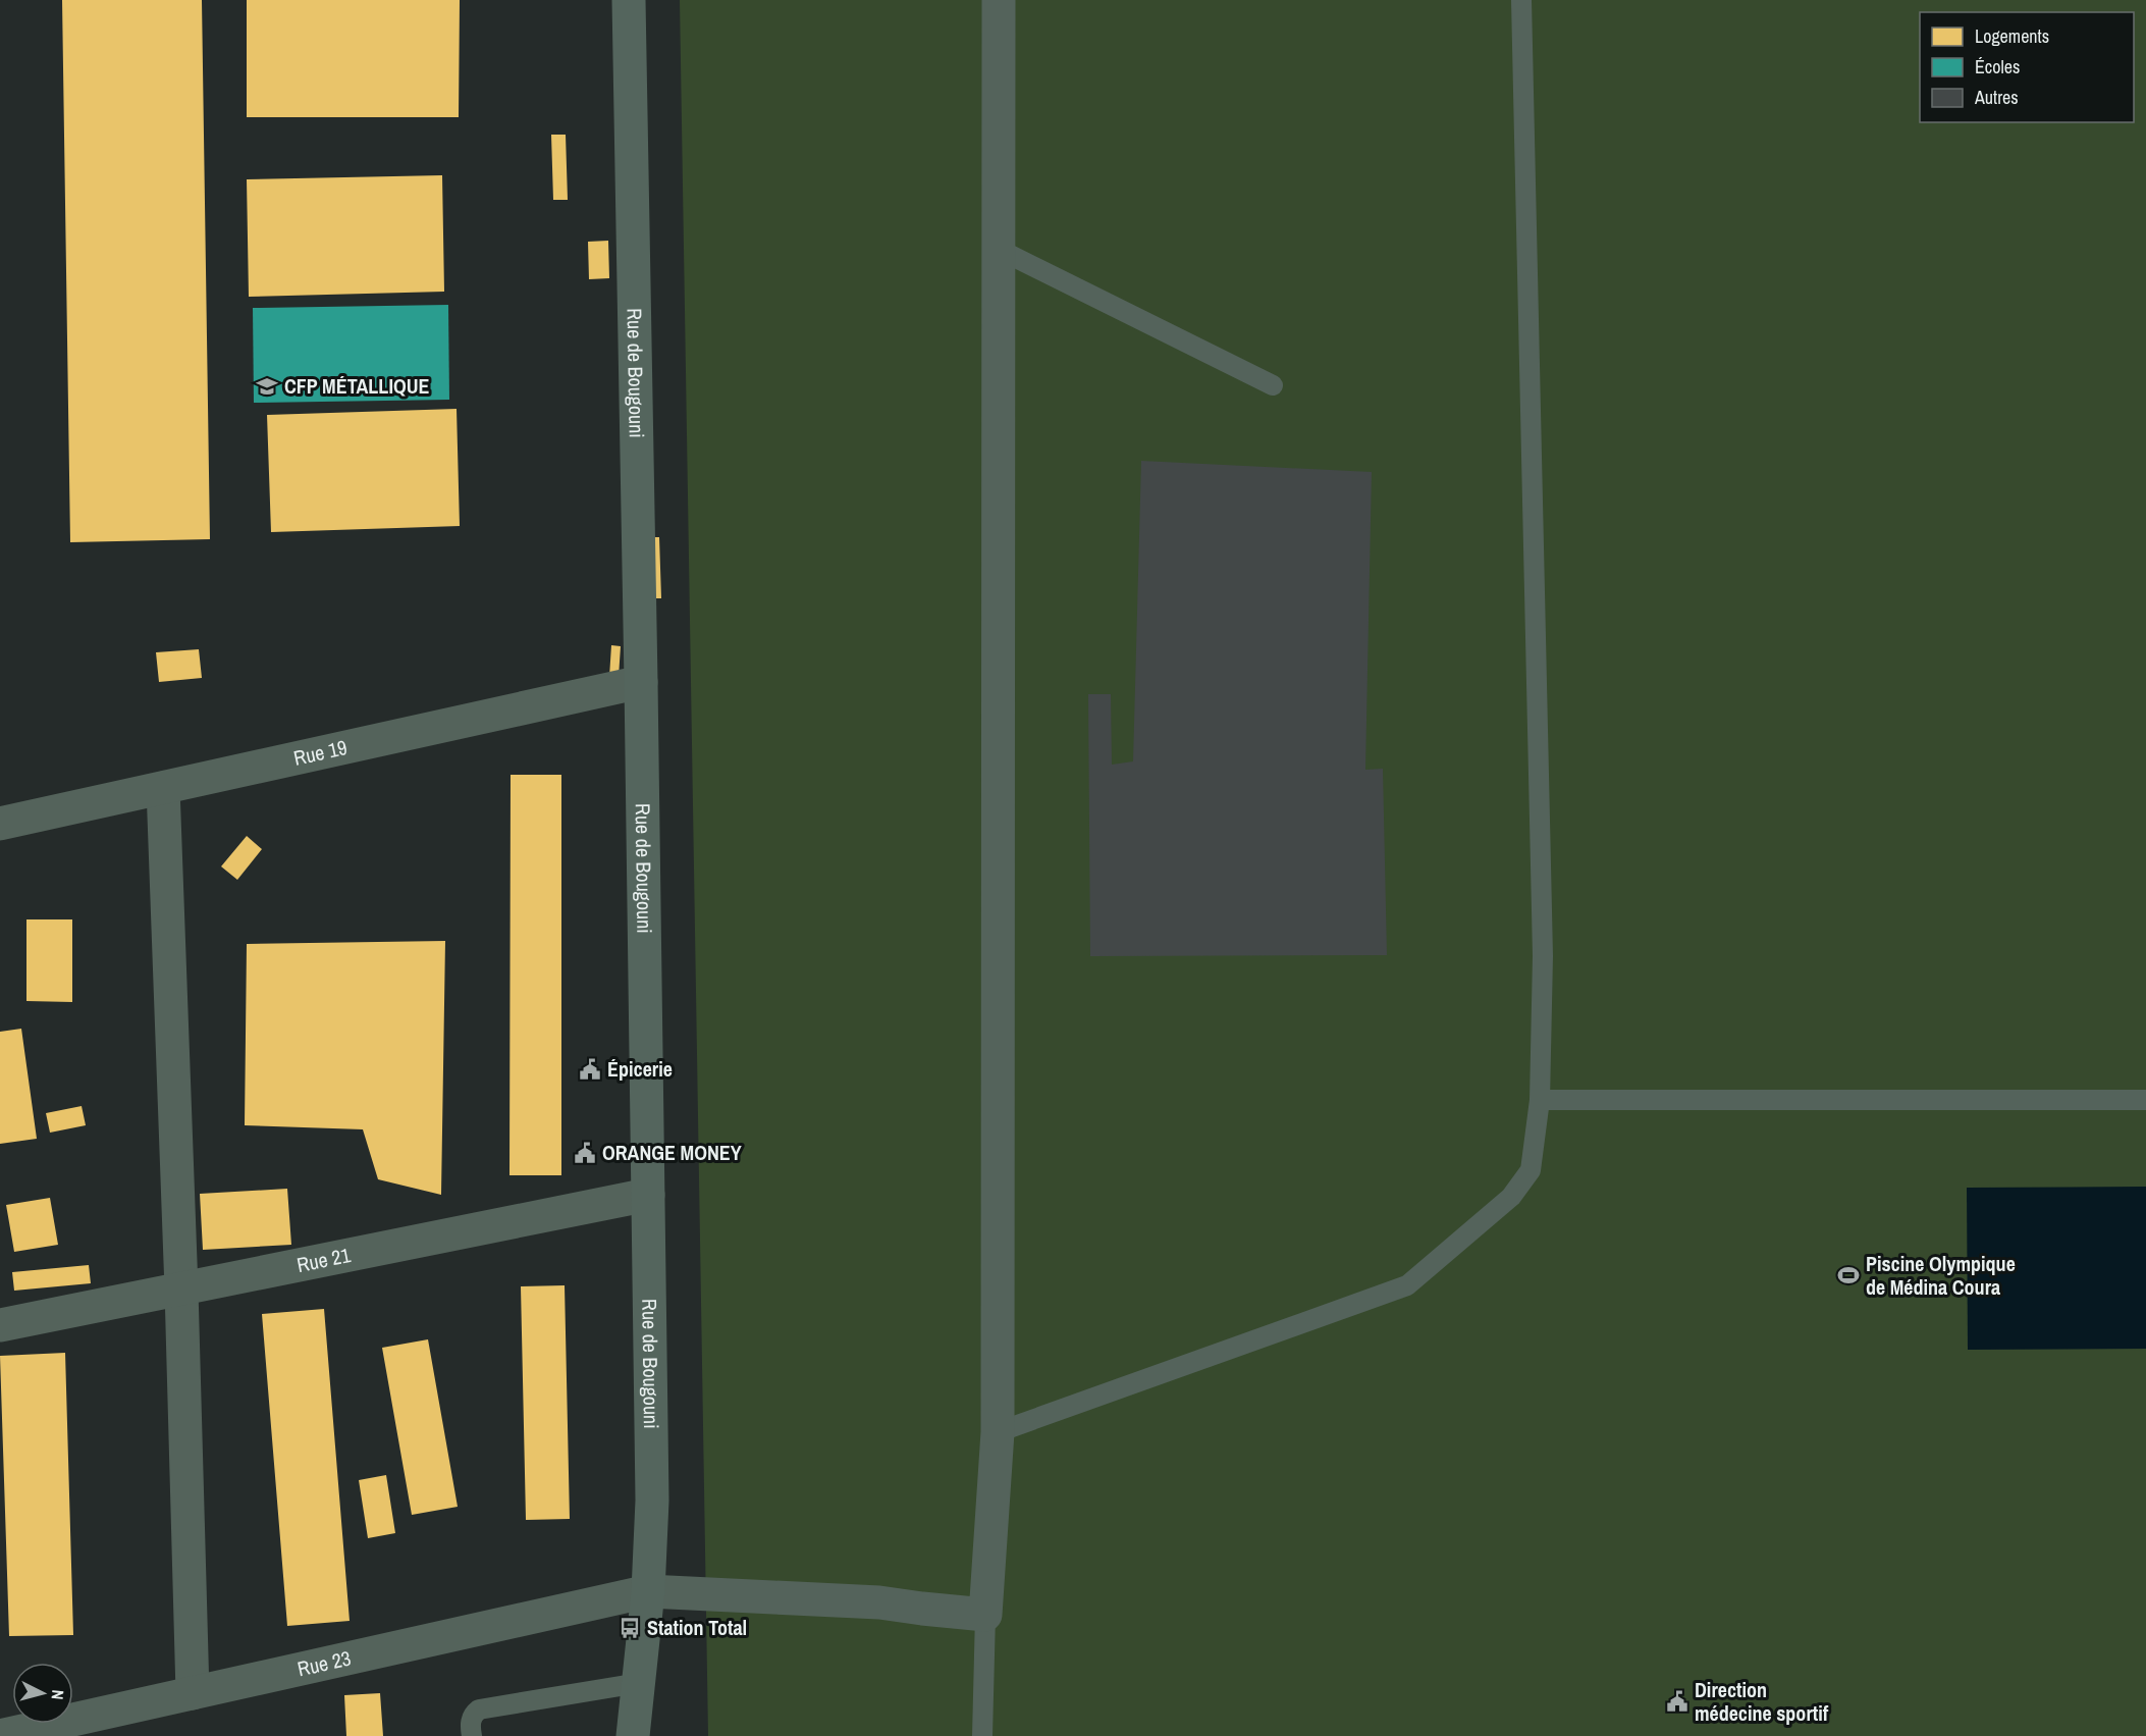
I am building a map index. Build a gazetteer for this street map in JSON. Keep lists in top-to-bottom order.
{
  "streets": {
    "main road": ["Rue de Bougouni"],
    "street": ["Rue 19", "Rue 21", "Rue 23"]
  },
  "crossings": [
    ["Rue de Bougouni", "Rue 19"],
    ["Rue de Bougouni", "Rue 21"],
    ["Rue de Bougouni", "Rue 23"]
  ],
  "places": {
    "school or university": ["CFP MÉTALLIQUE"],
    "public building": ["Épicerie", "ORANGE MONEY", "Direction médecine sportif"],
    "sports": ["Piscine Olympique de Médina Coura"],
    "bus stop": ["Station Total"]
  },
  "legend": ["Logements", "Écoles", "Autres"],
  "north": "right"
}
